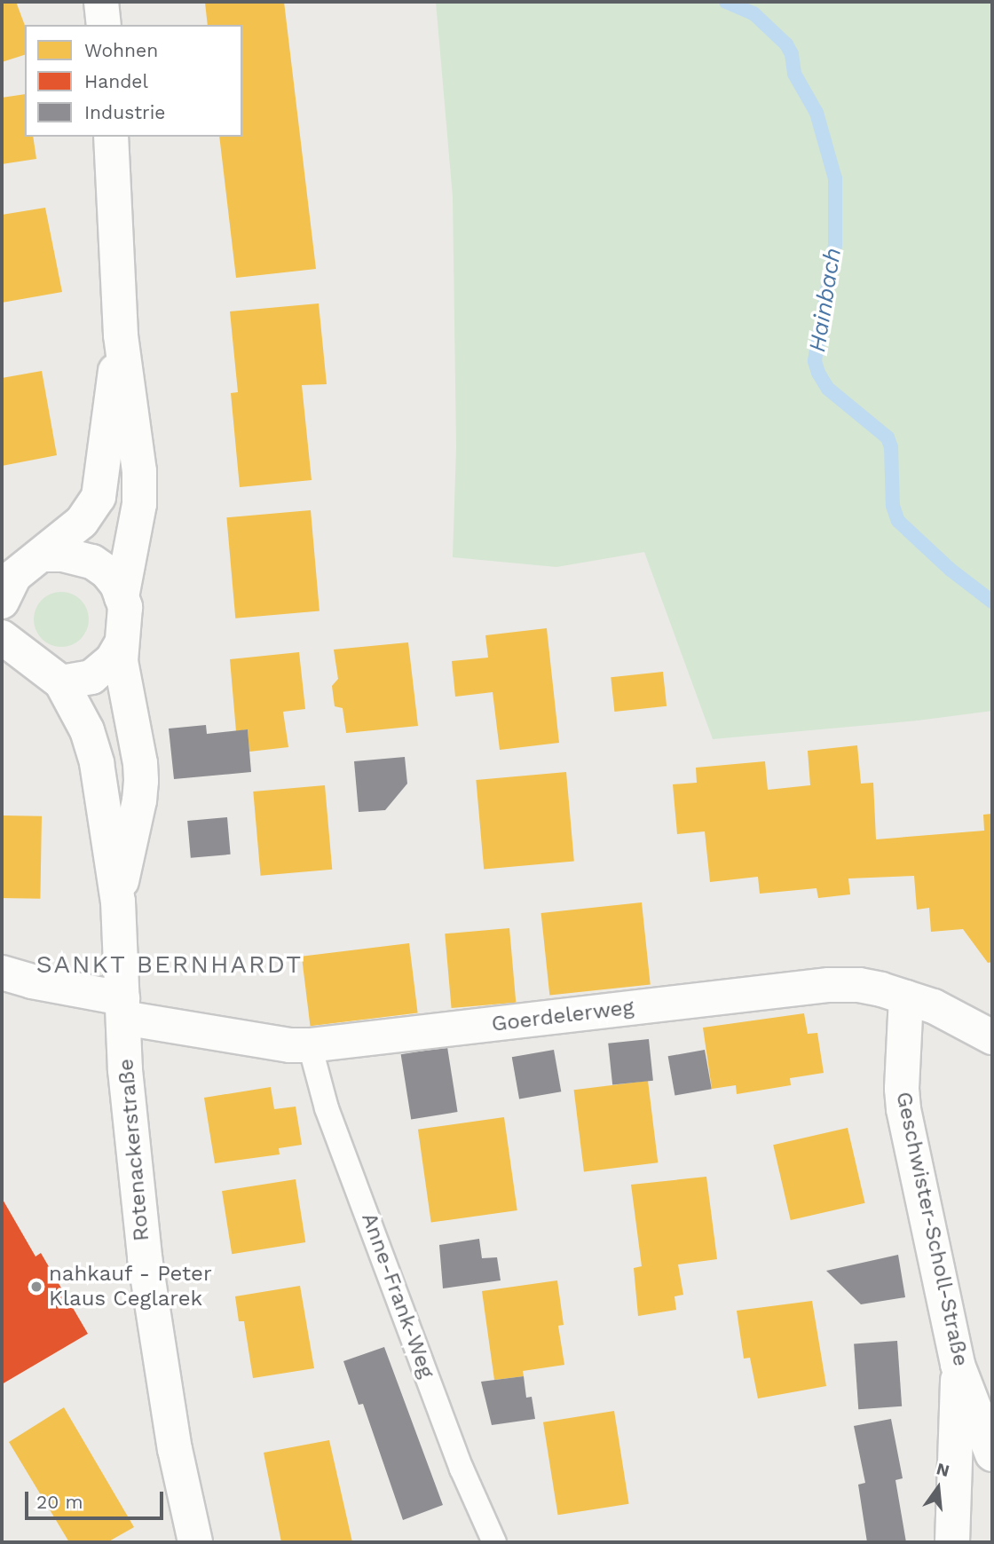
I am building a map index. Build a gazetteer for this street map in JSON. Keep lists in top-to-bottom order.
{
  "streets": {
    "main road": ["Goerdelerweg", "Rotenackerstraße", "Geschwister-Scholl-Straße"],
    "lane": ["Anne-Frank-Weg"]
  },
  "crossings": [
    ["Goerdelerweg", "Rotenackerstraße"],
    ["Goerdelerweg", "Geschwister-Scholl-Straße"],
    ["Goerdelerweg", "Anne-Frank-Weg"]
  ],
  "districts": ["SANKT BERNHARDT"],
  "water": ["Hainbach"],
  "places": ["nahkauf - Peter Klaus Ceglarek"],
  "legend": ["Wohnen", "Handel", "Industrie"],
  "scale_bar": "20 m",
  "north": "top"
}
